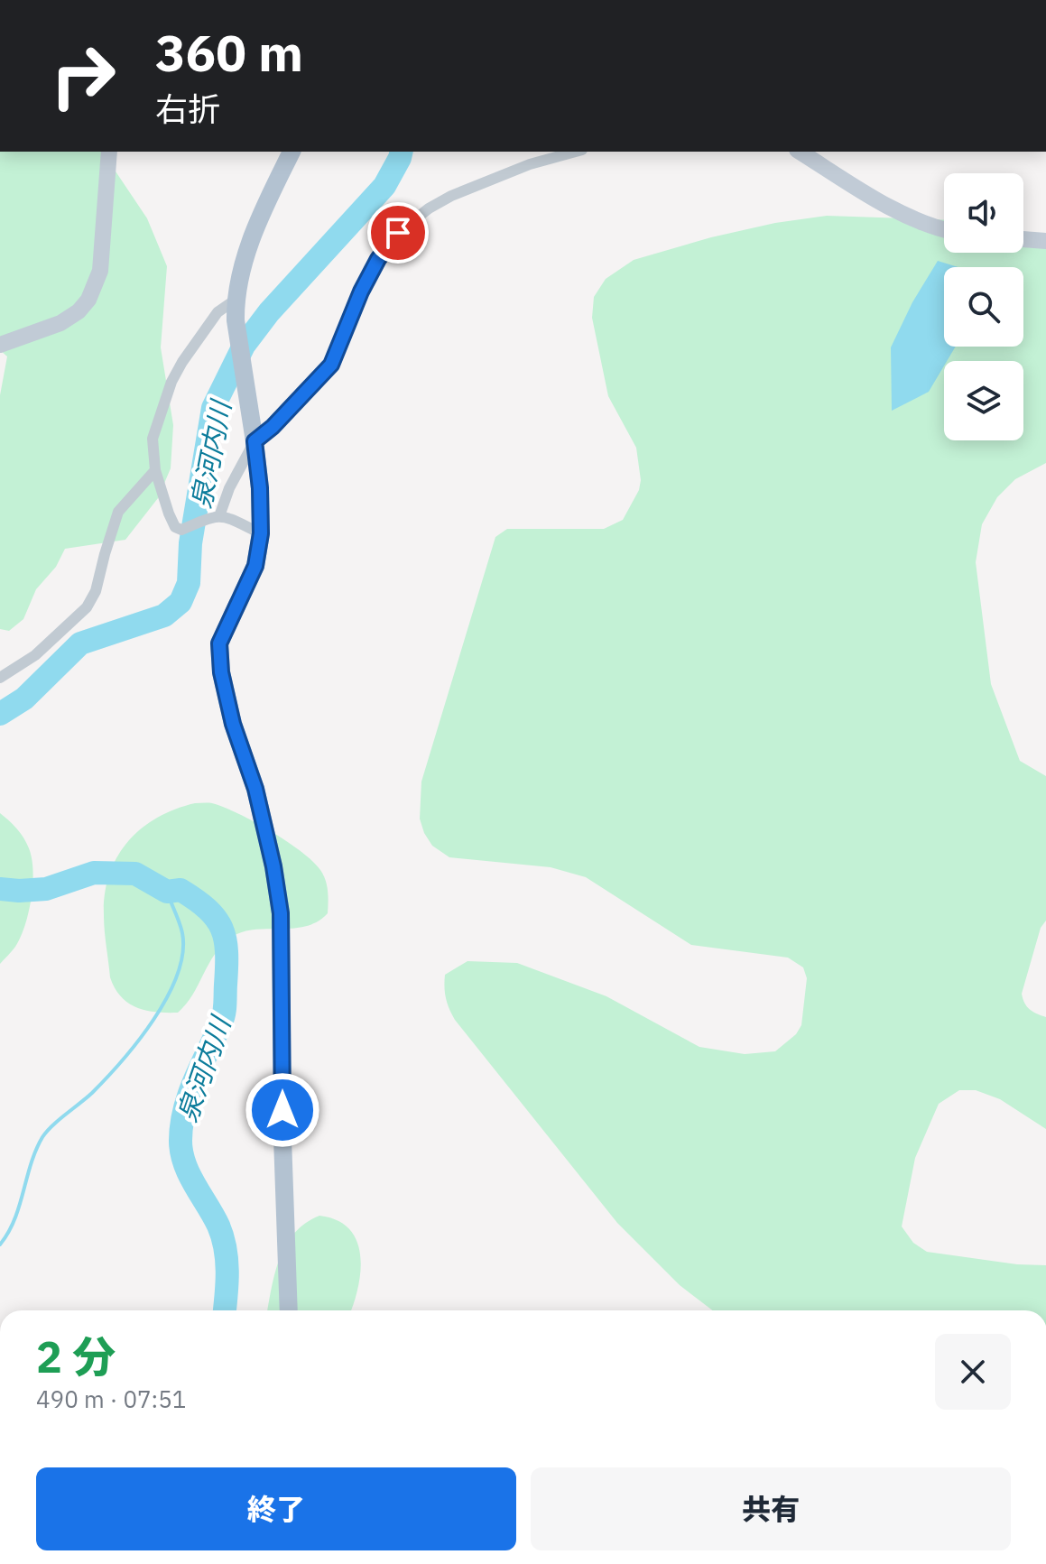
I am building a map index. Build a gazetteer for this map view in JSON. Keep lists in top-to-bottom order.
{
  "water": ["泉河内川"],
  "page": {
    "turn": ["360 m", "右折"],
    "heading": ["2 分", "490 m · 07:51"],
    "buttons": ["終了", "共有"]
  }
}
